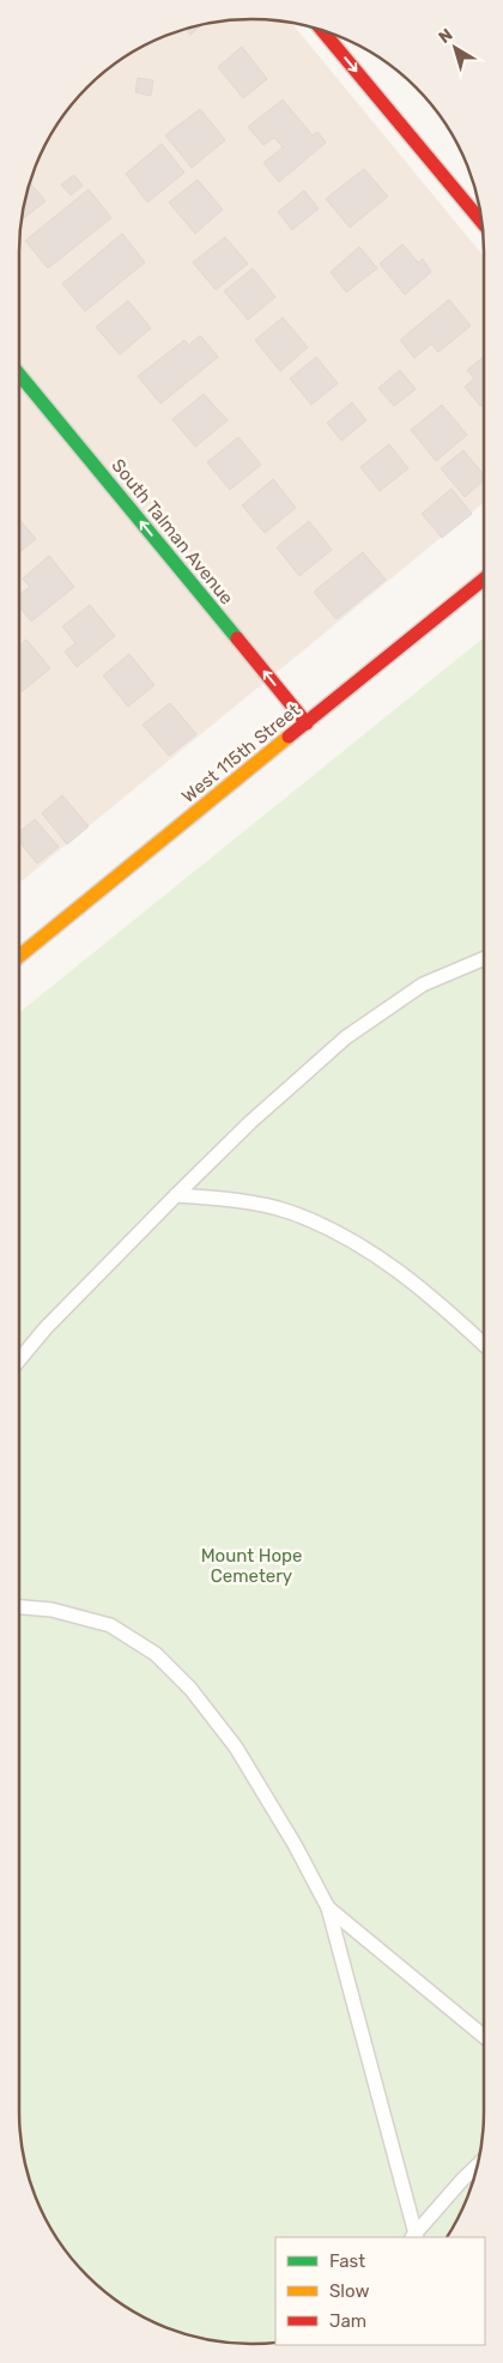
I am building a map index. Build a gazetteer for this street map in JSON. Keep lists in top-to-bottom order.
{
  "streets": {
    "street": ["South Talman Avenue", "West 115th Street"]
  },
  "crossings": [
    ["South Talman Avenue", "West 115th Street"]
  ],
  "one_way": ["South Talman Avenue"],
  "parks": ["Mount Hope Cemetery"],
  "legend": ["Fast", "Slow", "Jam"],
  "north": "top left"
}
